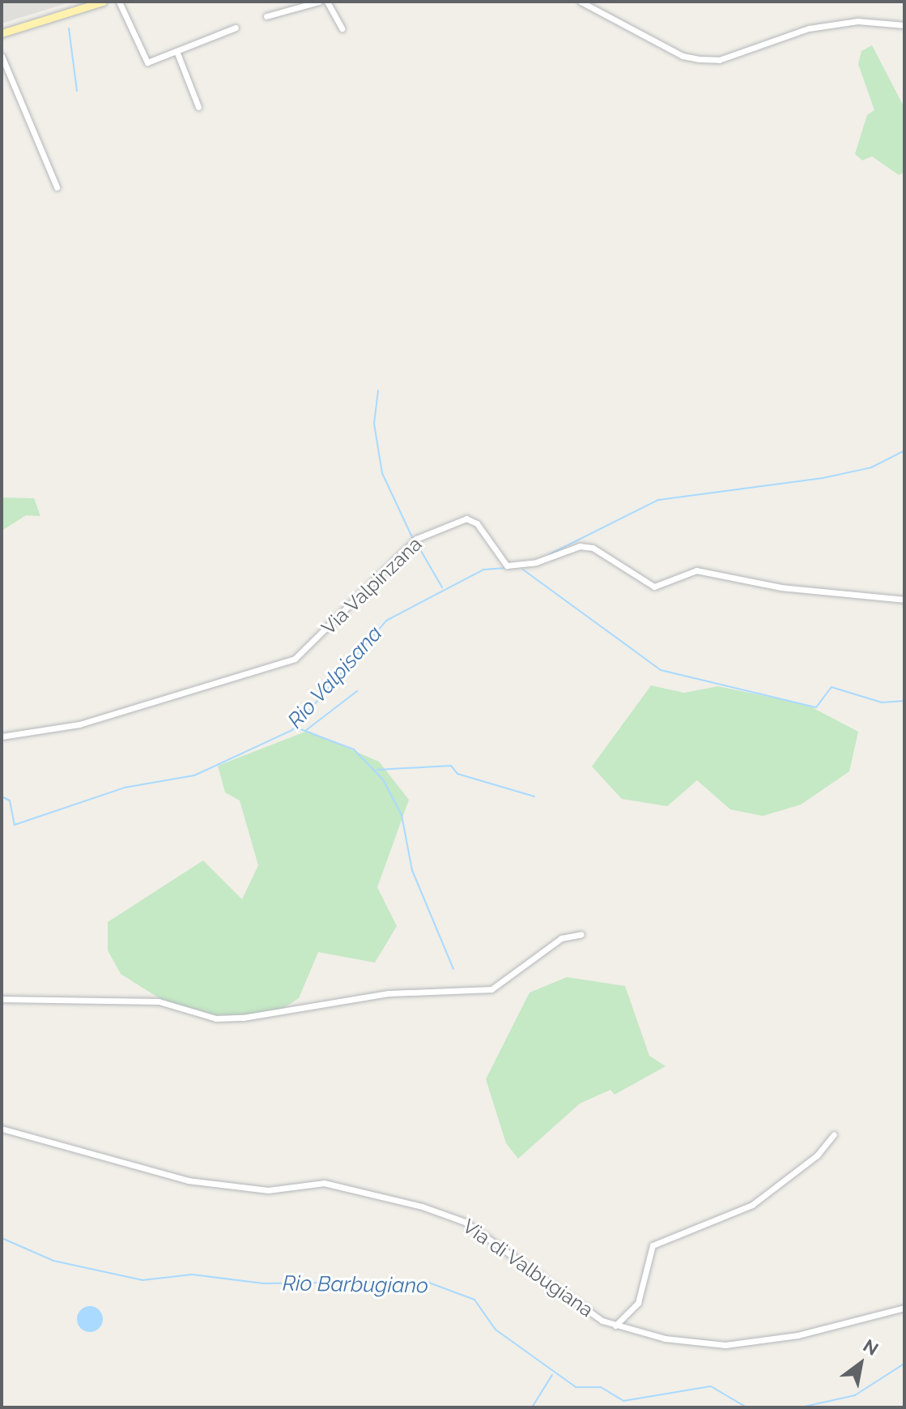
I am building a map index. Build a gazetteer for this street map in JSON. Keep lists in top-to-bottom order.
{
  "streets": {
    "street": ["Via Valpinzana", "Via di Valbugiana"]
  },
  "water": ["Rio Valpisana", "Rio Barbugiano"],
  "north": "top right"
}
